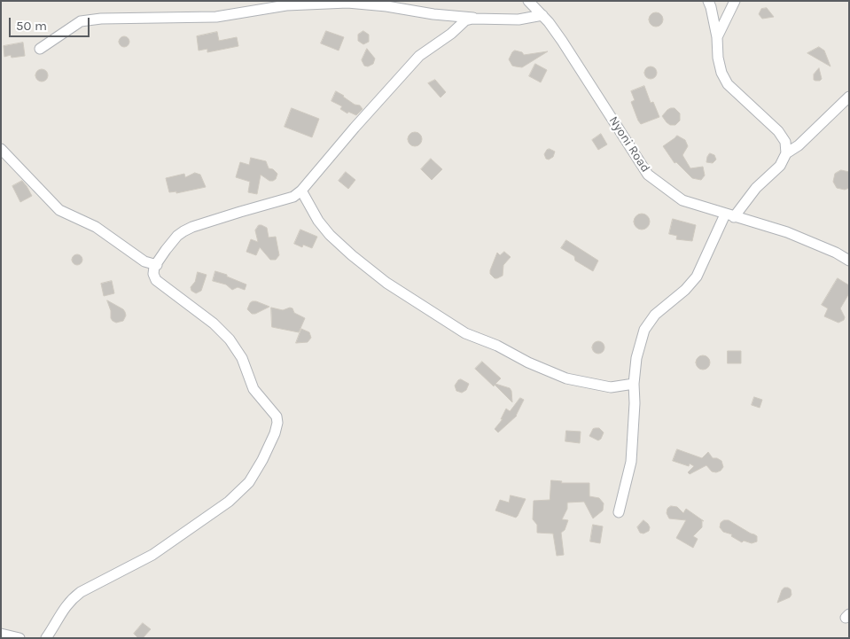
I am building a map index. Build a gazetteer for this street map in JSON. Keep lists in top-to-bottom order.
{
  "streets": {
    "street": ["Nyoni Road"]
  },
  "scale_bar": "50 m"
}
